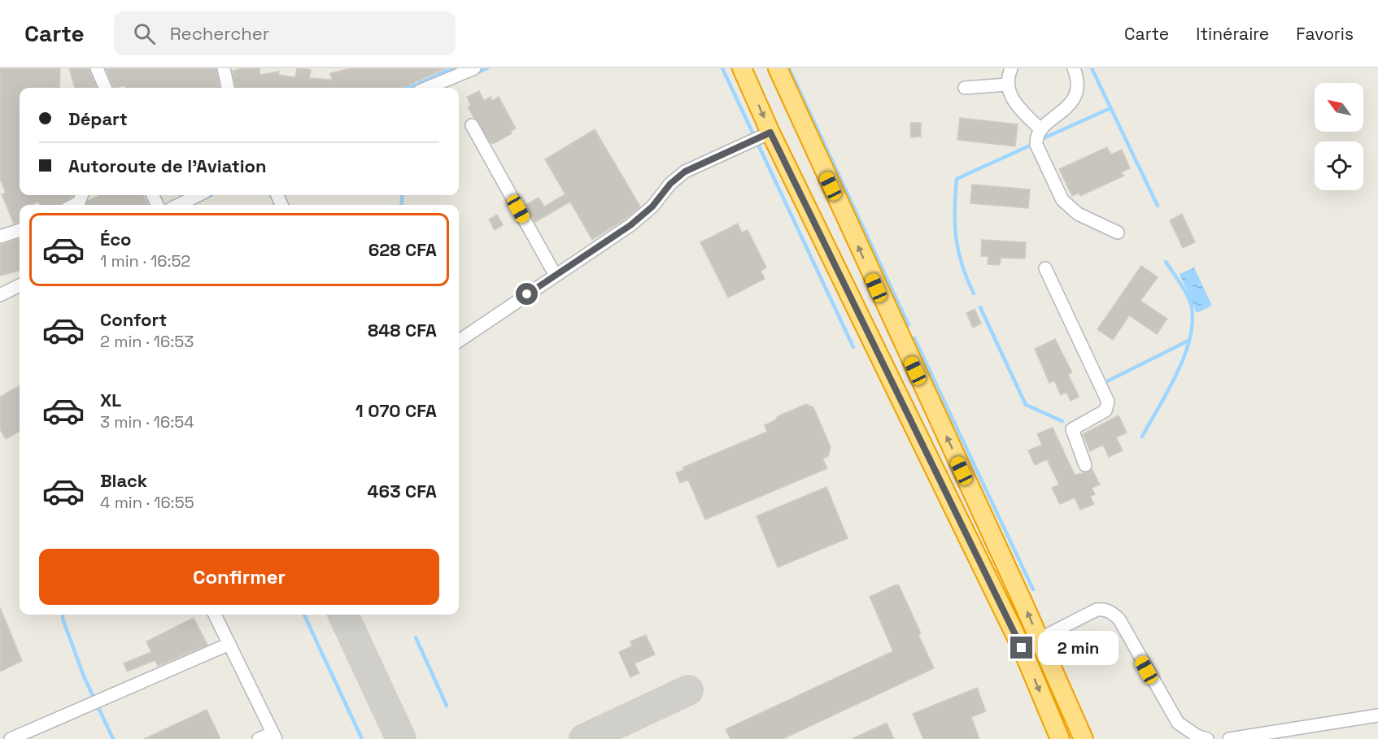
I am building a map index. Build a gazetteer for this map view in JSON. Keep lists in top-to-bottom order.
{
  "north": "top left",
  "page": {
    "header": "Carte",
    "search": "Rechercher",
    "nav": ["Carte", "Itinéraire", "Favoris"],
    "banner": ["Départ", "Autoroute de l'Aviation"],
    "list": [
      {
        "name": "Éco",
        "note": "1 min · 16:52",
        "value": "628 CFA"
      },
      {
        "name": "Confort",
        "note": "2 min · 16:53",
        "value": "848 CFA"
      },
      {
        "name": "XL",
        "note": "3 min · 16:54",
        "value": "1 070 CFA"
      },
      {
        "name": "Black",
        "note": "4 min · 16:55",
        "value": "463 CFA"
      }
    ],
    "buttons": "Confirmer",
    "bubble": "2 min"
  }
}
